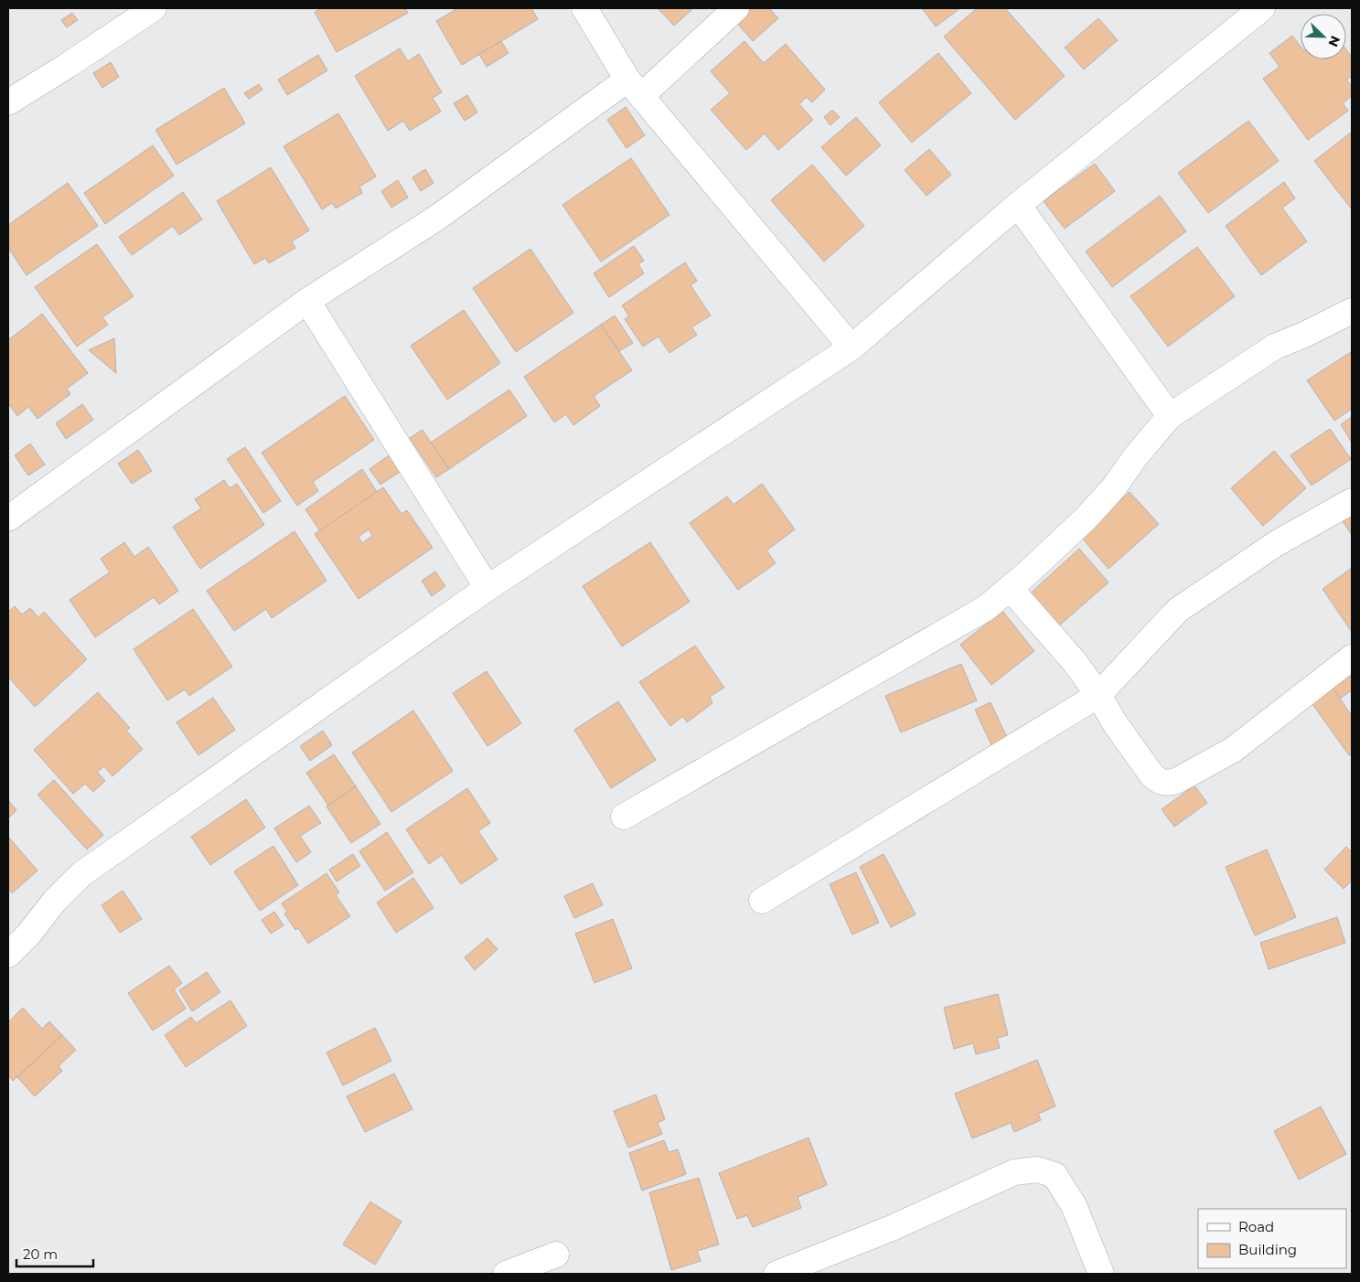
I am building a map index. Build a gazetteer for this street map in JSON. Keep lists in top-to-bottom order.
{
  "legend": ["Road", "Building"],
  "scale_bar": "20 m",
  "north": "bottom right"
}
